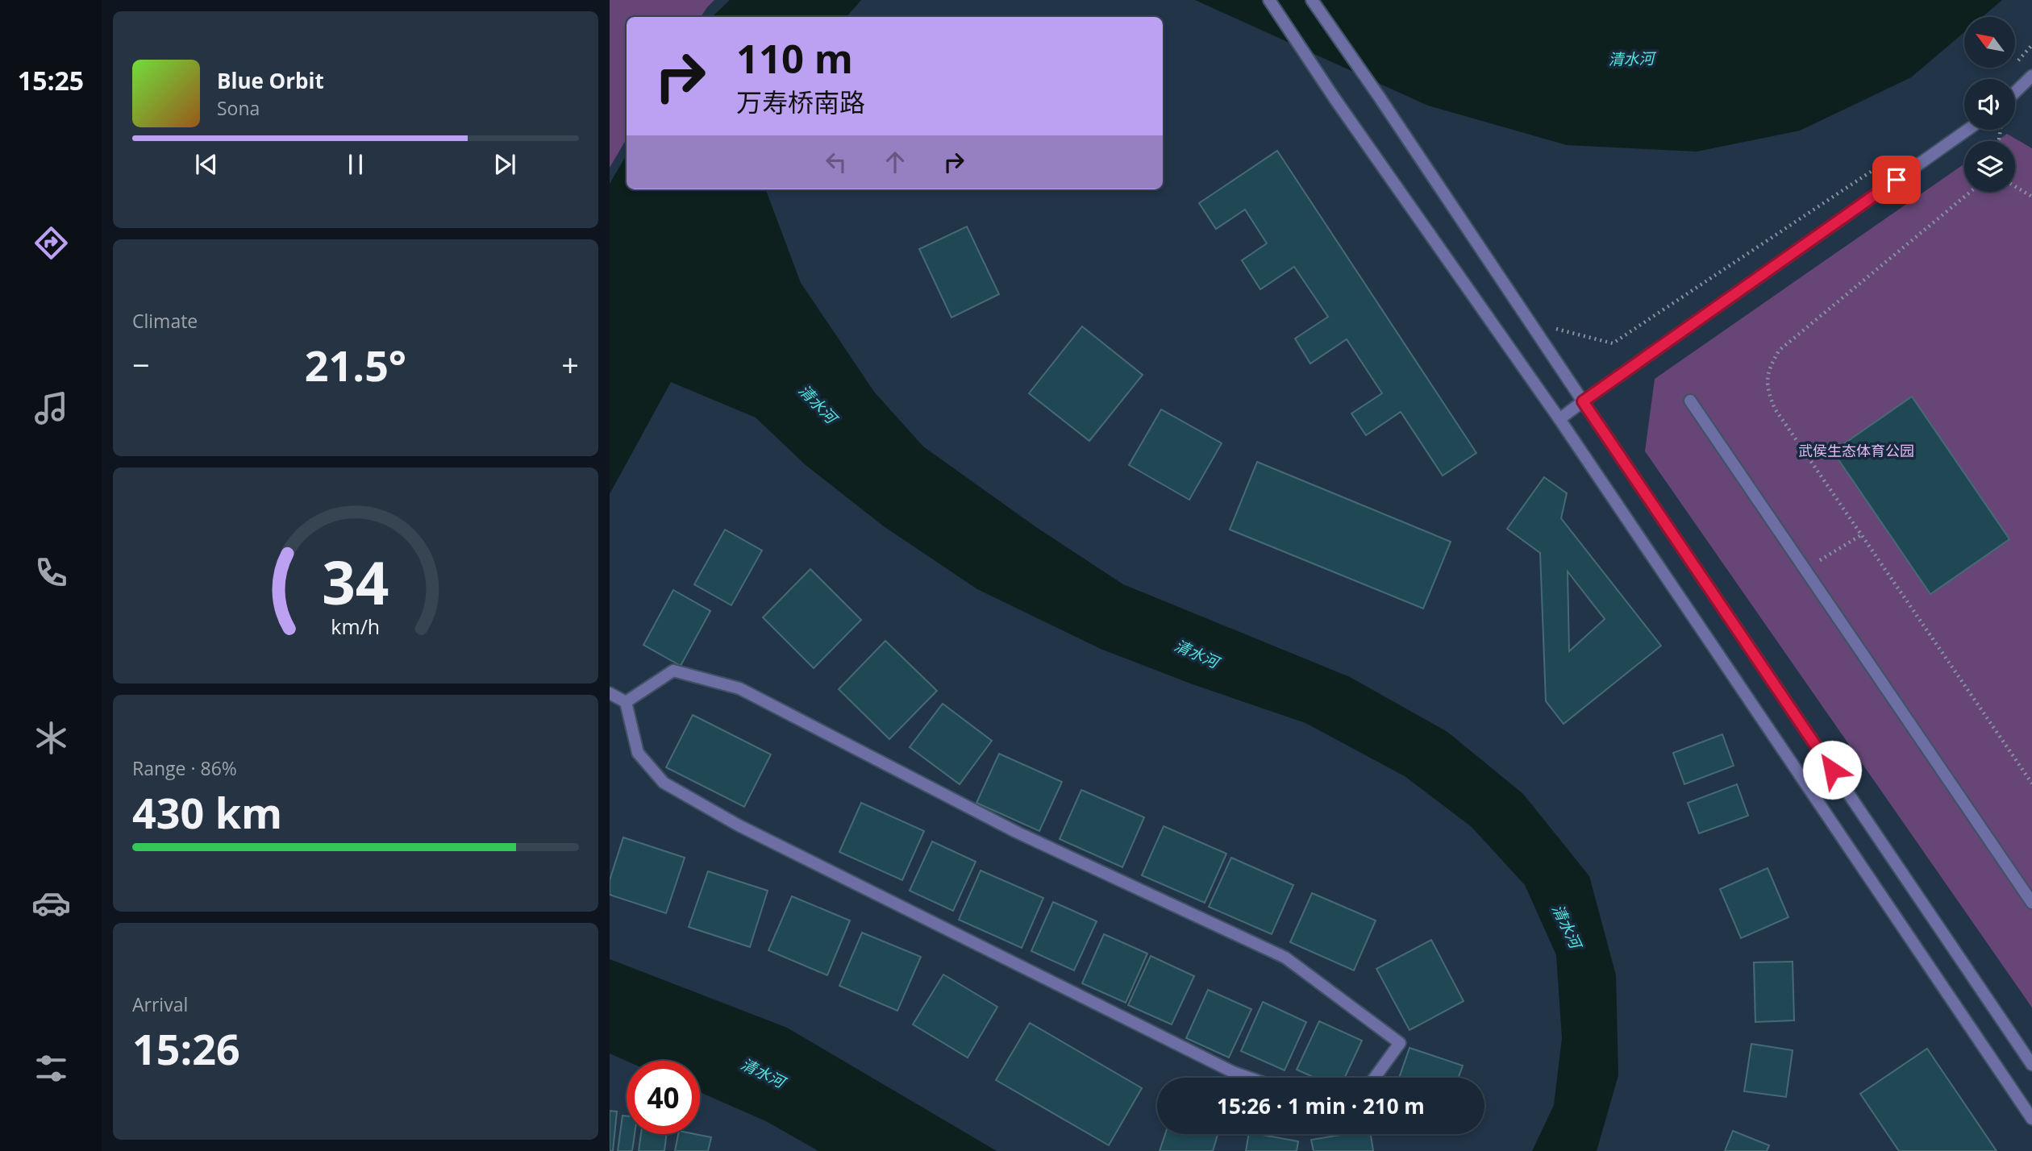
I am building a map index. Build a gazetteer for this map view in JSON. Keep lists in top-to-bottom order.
{
  "water": ["清水河"],
  "parks": ["武侯生态体育公园"],
  "north": "top left",
  "page": {
    "tabs": "15:25",
    "turn": ["110 m", "万寿桥南路"],
    "song": ["Blue Orbit", "Sona"],
    "tile": [
      "Climate",
      ["Range · 86%", "430 km"],
      ["Arrival", "15:26"]
    ],
    "heat": ["−", "21.5°", "+"],
    "limit": "40",
    "trip": "15:26 · 1 min · 210 m",
    "gauge": ["34", "km/h"]
  }
}
